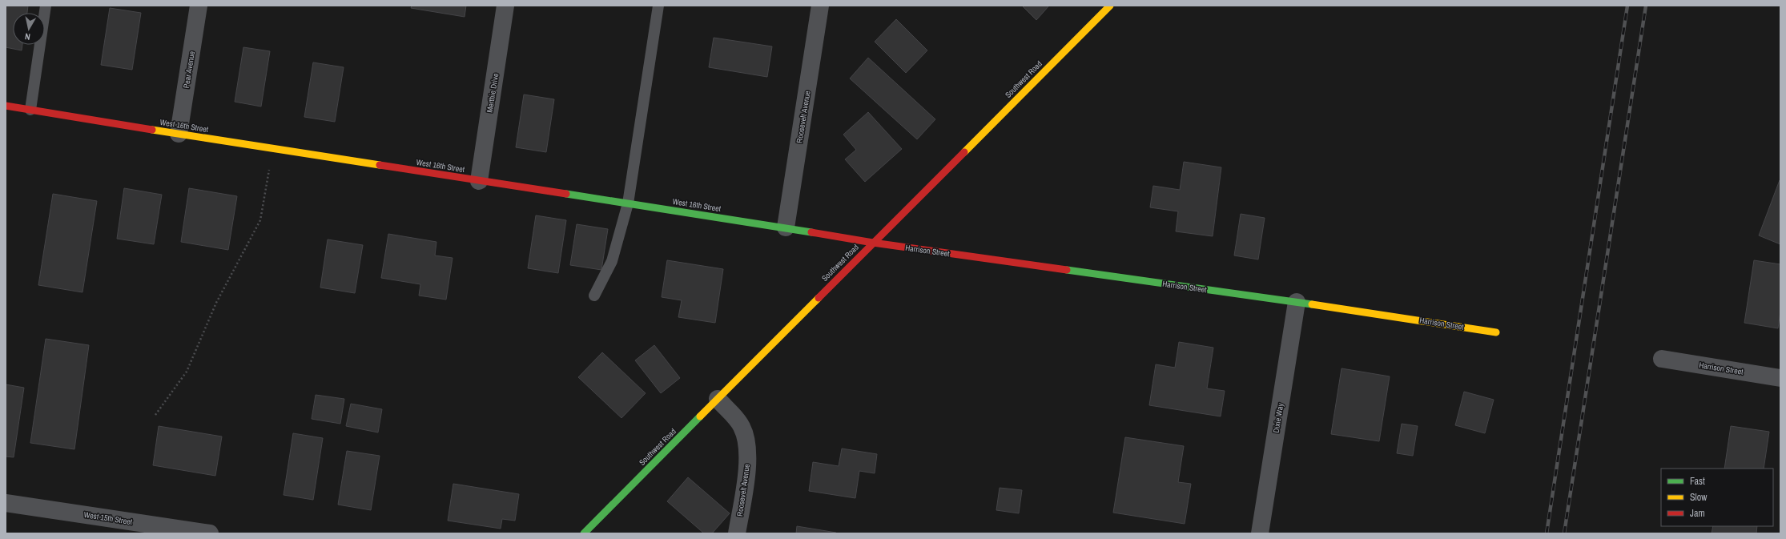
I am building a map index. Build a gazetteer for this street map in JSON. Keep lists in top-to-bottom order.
{
  "streets": {
    "street": [
      "Pear Avenue",
      "Southwest Road",
      "Merthie Drive",
      "Roosevelt Avenue",
      "West 16th Street",
      "Harrison Street",
      "Dixie Way",
      "West 15th Street"
    ]
  },
  "crossings": [
    ["Pear Avenue", "West 16th Street"],
    ["Southwest Road", "Roosevelt Avenue"],
    ["Southwest Road", "West 16th Street"],
    ["Southwest Road", "Harrison Street"],
    ["Merthie Drive", "West 16th Street"],
    ["Roosevelt Avenue", "West 16th Street"],
    ["West 16th Street", "Harrison Street"],
    ["Harrison Street", "Dixie Way"]
  ],
  "legend": ["Fast", "Slow", "Jam"],
  "north": "bottom"
}
